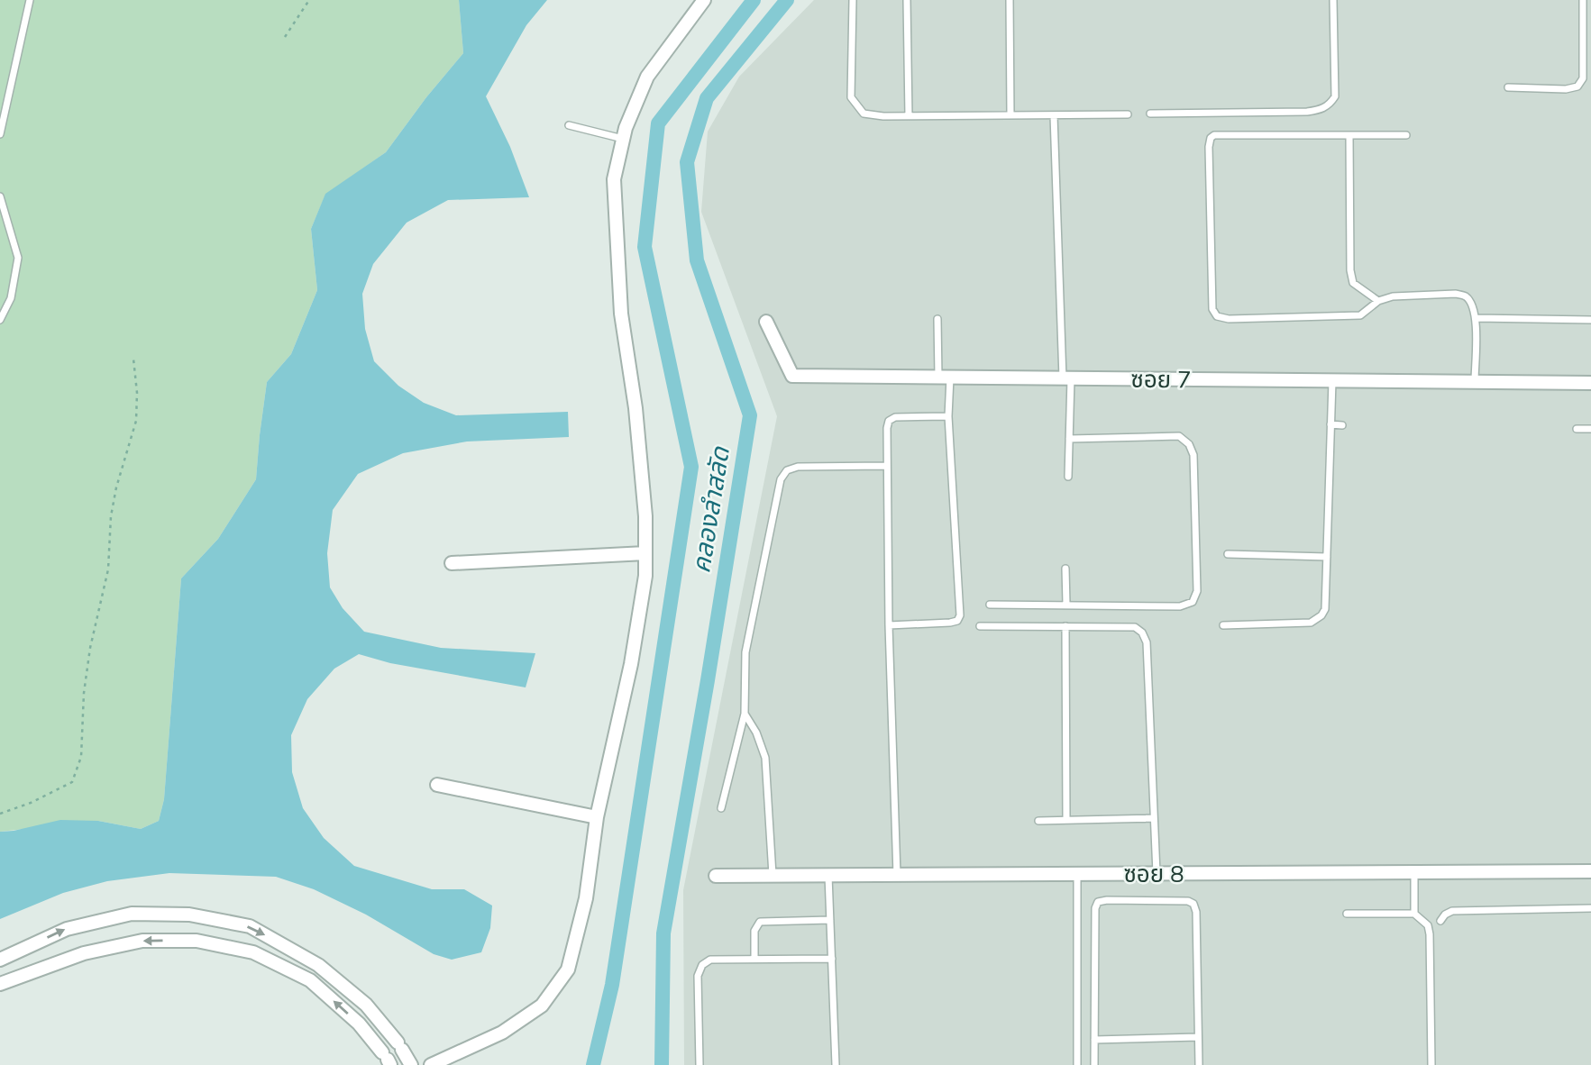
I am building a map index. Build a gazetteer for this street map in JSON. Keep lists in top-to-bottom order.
{
  "streets": {
    "street": ["ซอย 7", "ซอย 8"]
  },
  "water": ["คลองลำสลัด"]
}
